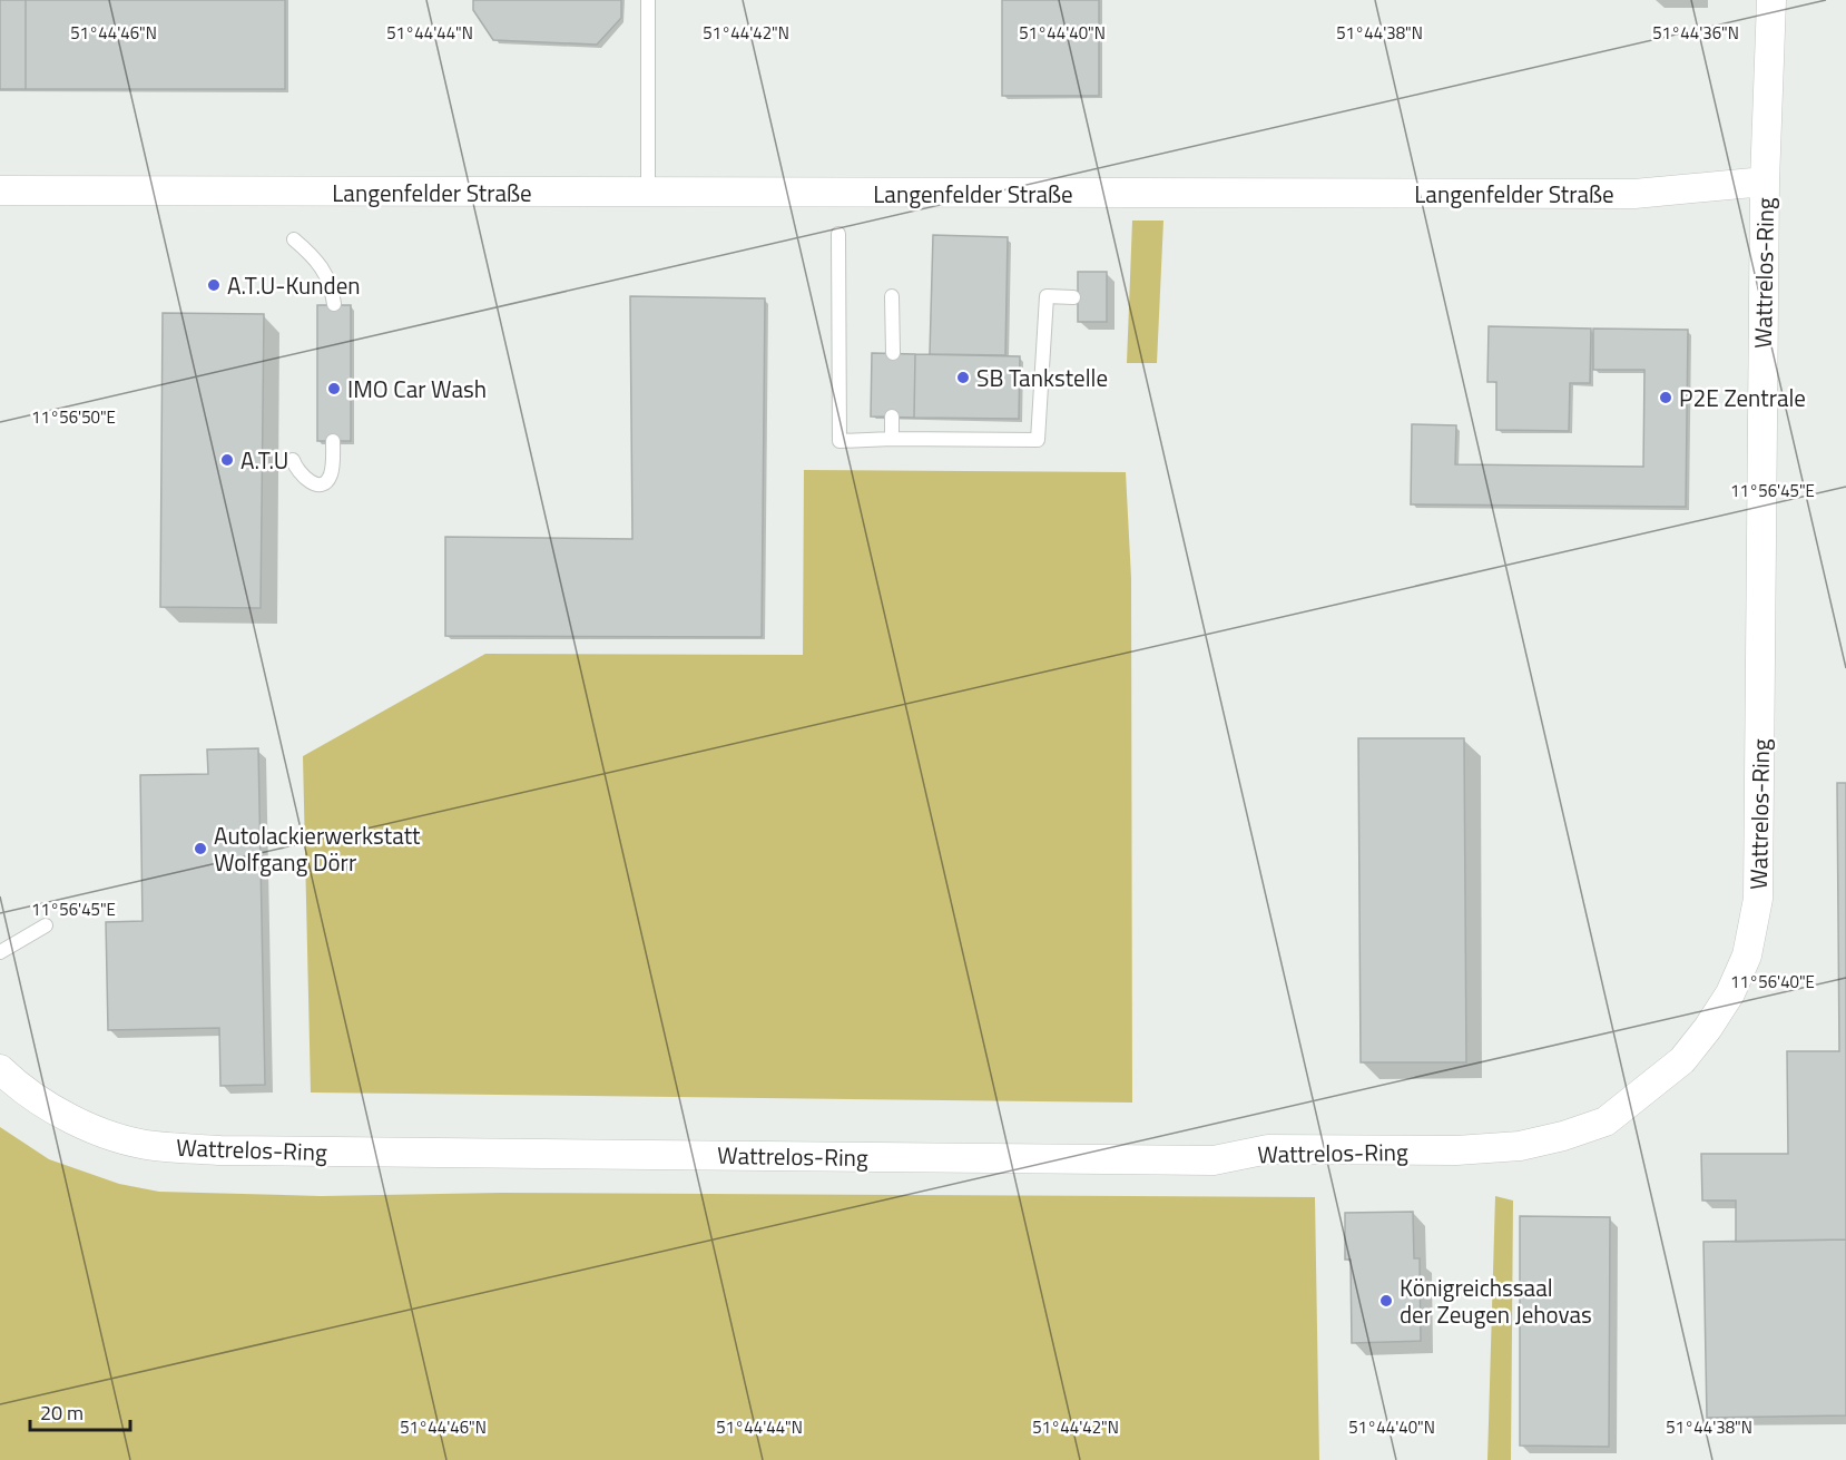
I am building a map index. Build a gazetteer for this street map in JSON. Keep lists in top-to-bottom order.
{
  "streets": {
    "street": ["Langenfelder Straße", "Wattrelos-Ring"]
  },
  "crossings": [
    ["Langenfelder Straße", "Wattrelos-Ring"]
  ],
  "places": [
    "A.T.U-Kunden",
    "SB Tankstelle",
    "IMO Car Wash",
    "P2E Zentrale",
    "A.T.U",
    "Autolackierwerkstatt Wolfgang Dörr",
    "Königreichssaal der Zeugen Jehovas"
  ],
  "scale_bar": "20 m",
  "coordinates": [
    "51°44'46\"N",
    "51°44'44\"N",
    "51°44'42\"N",
    "51°44'40\"N",
    "51°44'38\"N",
    "51°44'36\"N",
    "11°56'50\"E",
    "11°56'45\"E",
    "11°56'40\"E"
  ]
}
